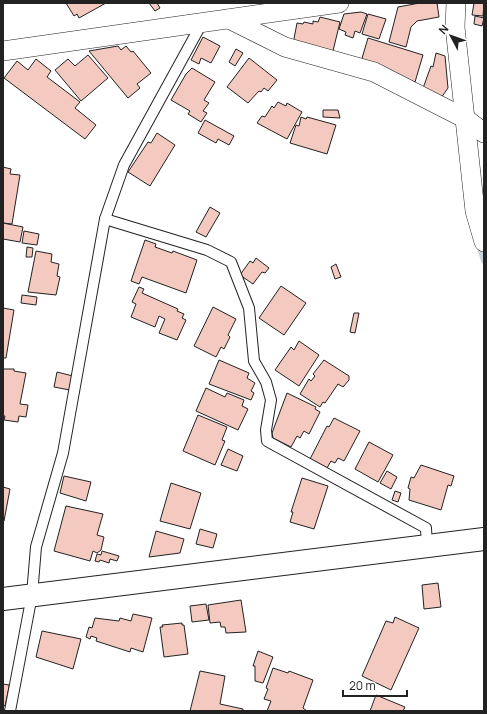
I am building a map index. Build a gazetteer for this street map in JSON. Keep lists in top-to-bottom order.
{
  "scale_bar": "20 m",
  "north": "top left"
}
